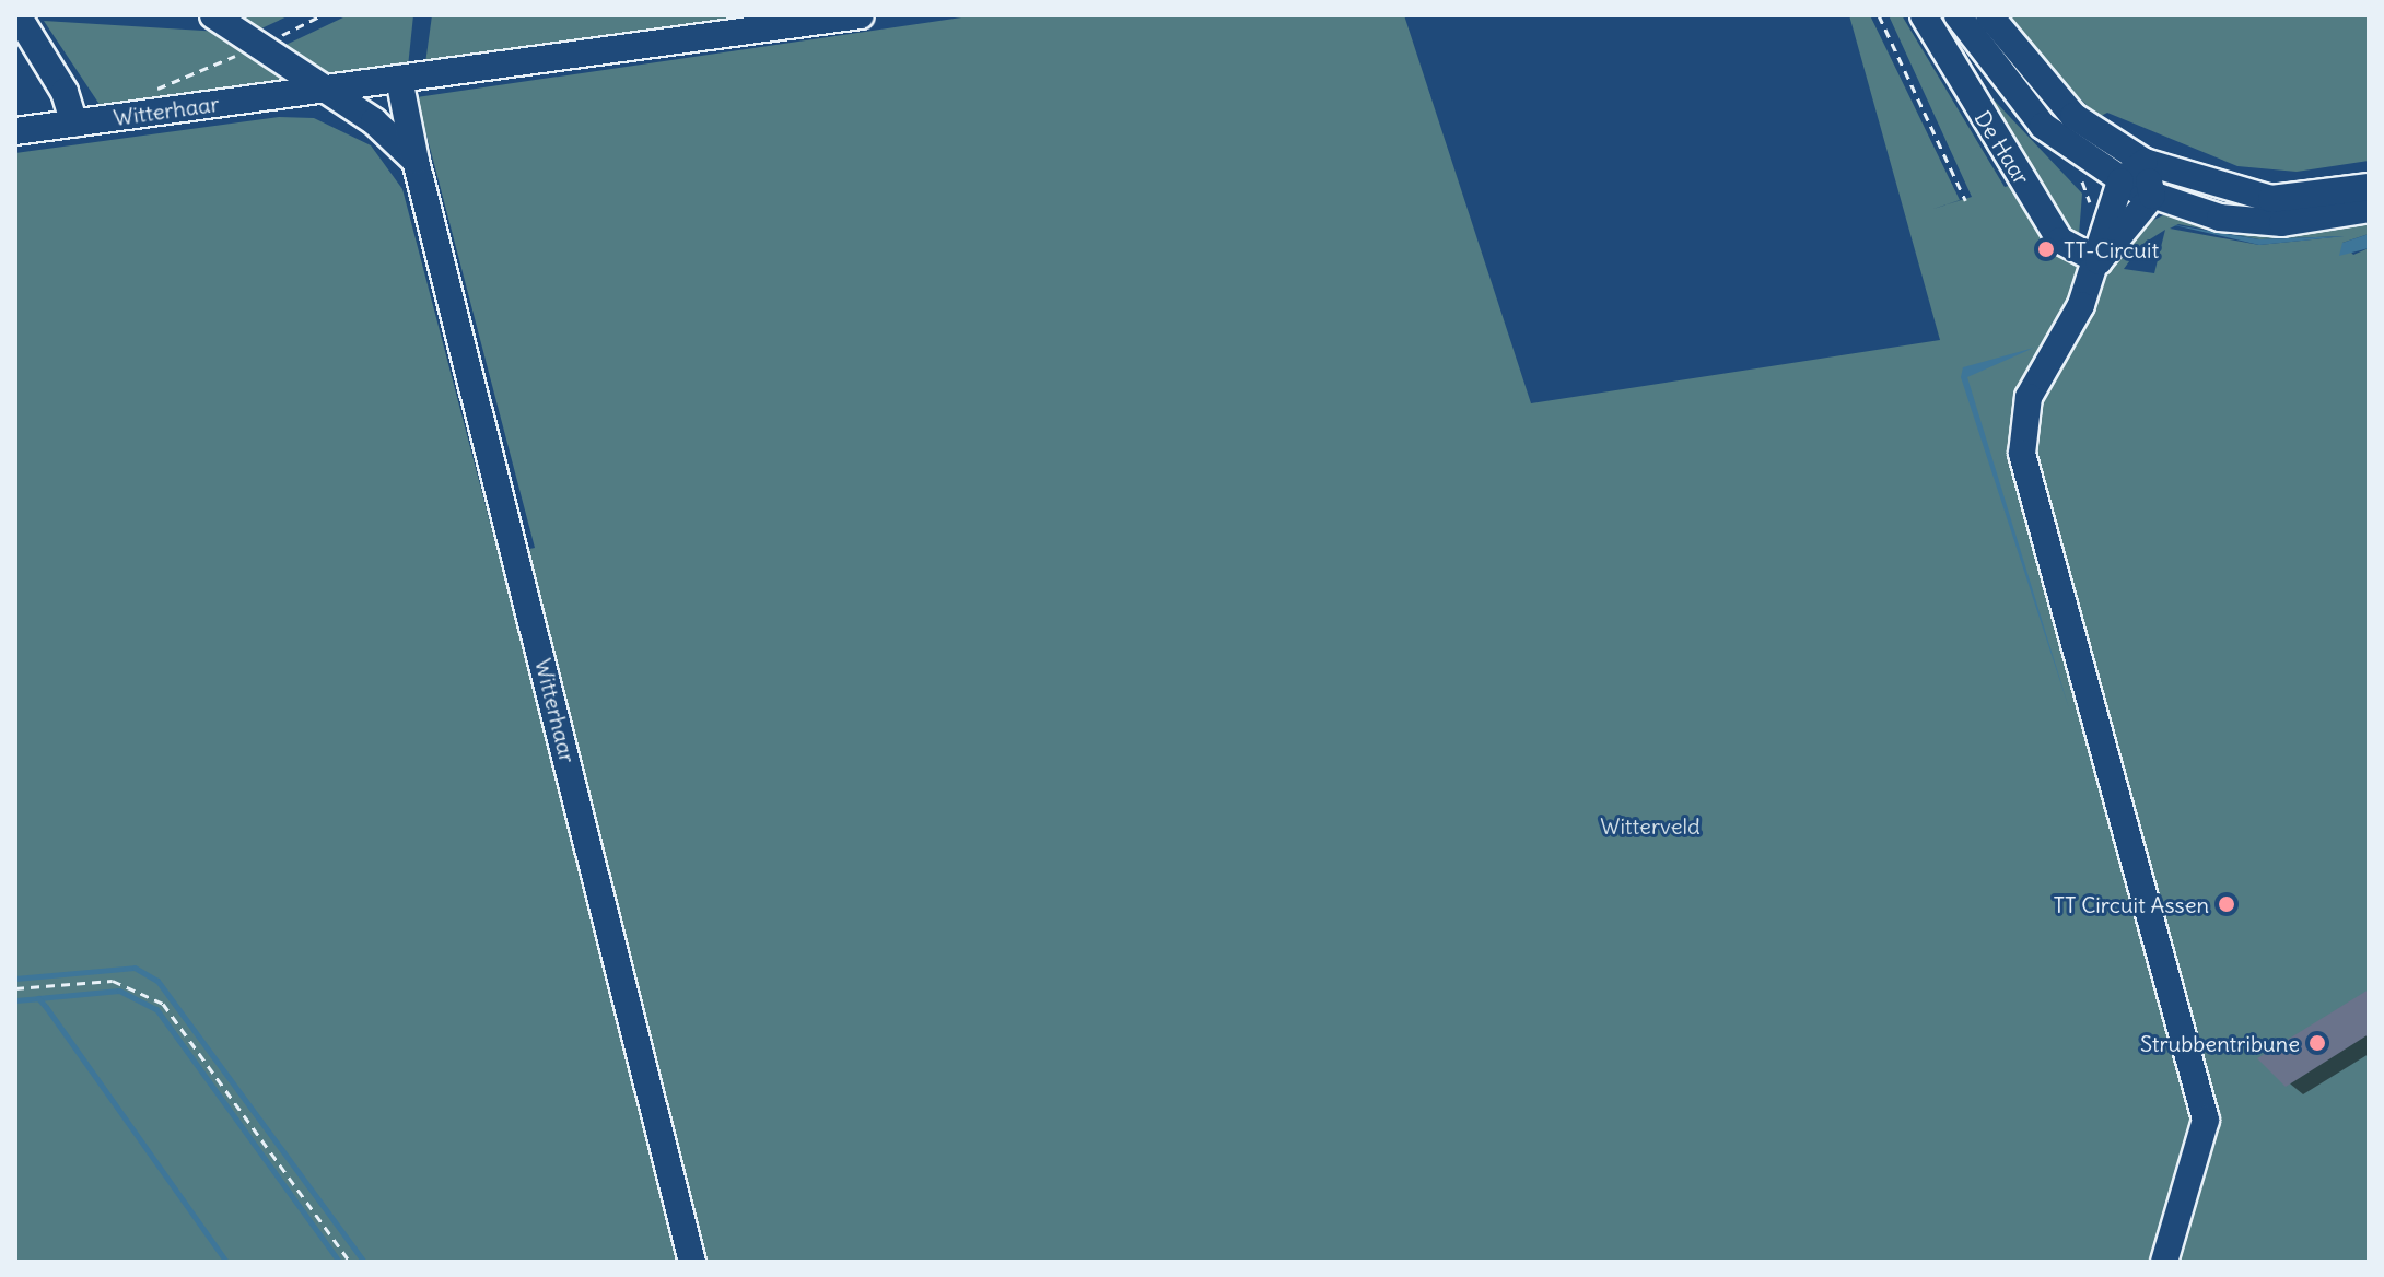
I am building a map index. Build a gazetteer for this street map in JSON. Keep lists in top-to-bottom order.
{
  "streets": {
    "street": ["Witterhaar", "De Haar"]
  },
  "parks": ["Witterveld"],
  "places": ["TT-Circuit", "TT Circuit Assen", "Strubbentribune"]
}
